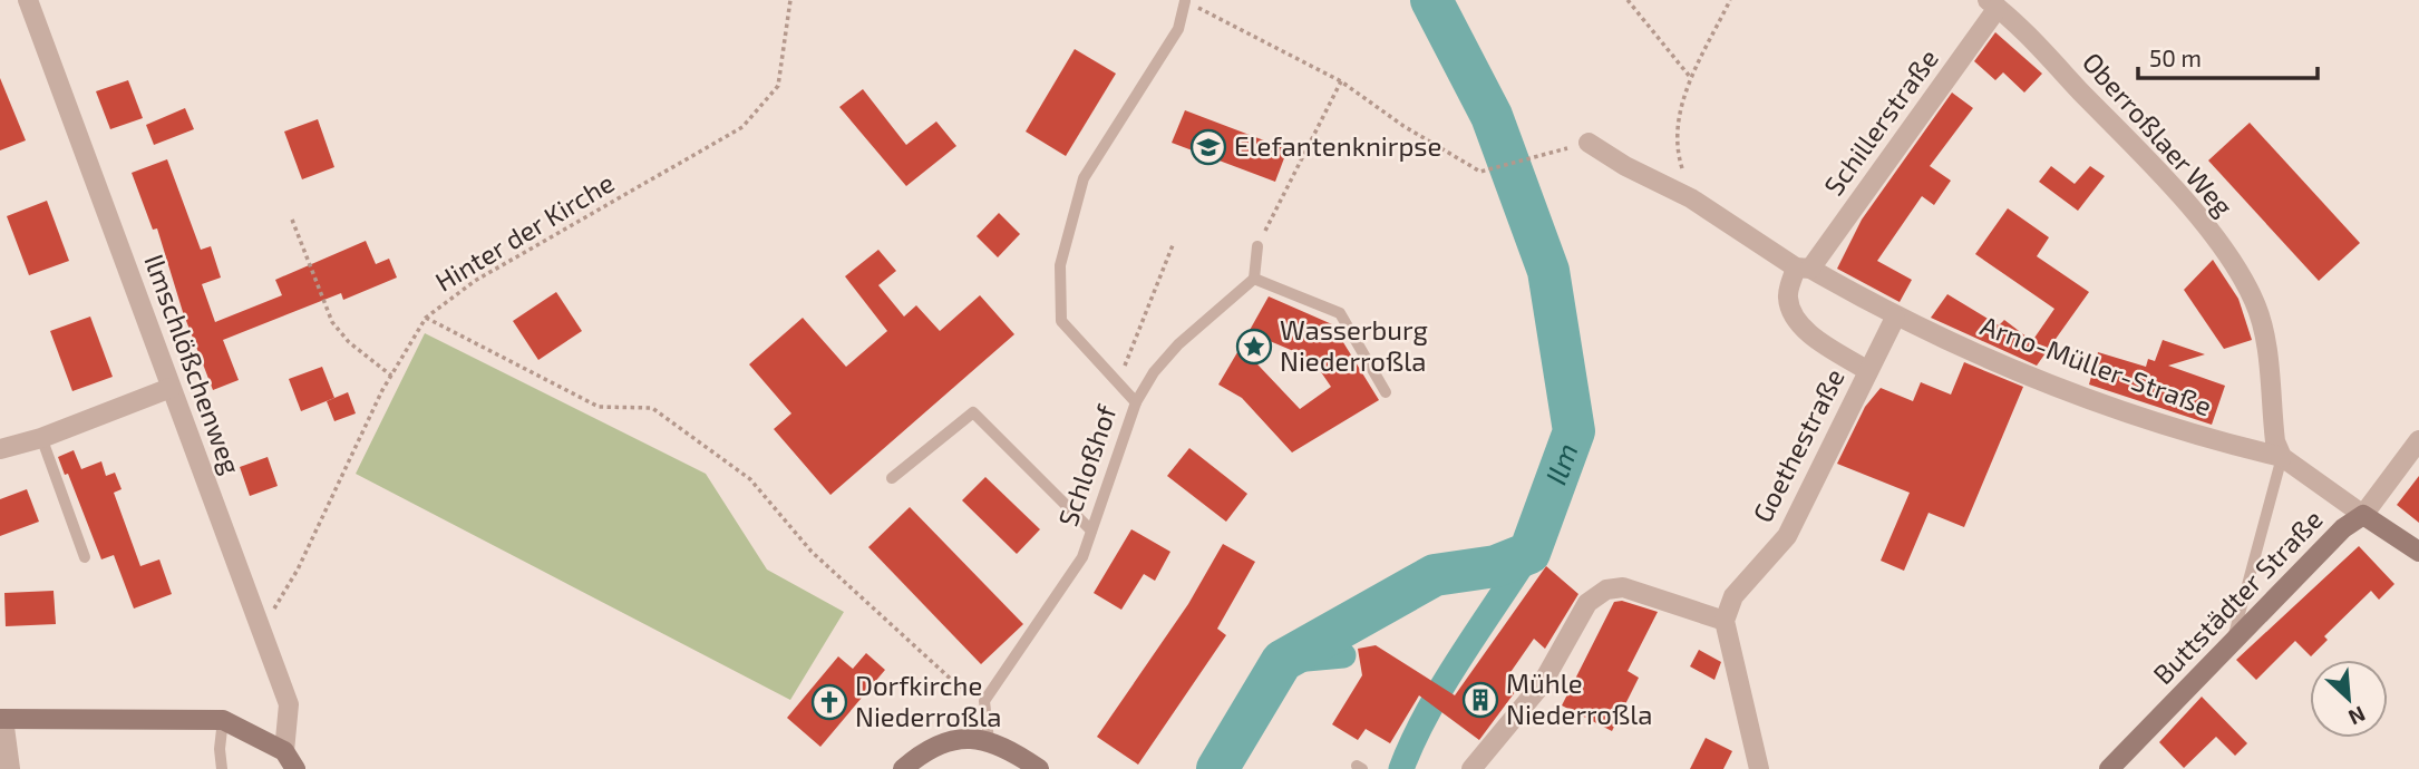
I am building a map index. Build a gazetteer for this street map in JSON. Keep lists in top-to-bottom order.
{
  "streets": {
    "main road": ["Buttstädter Straße"],
    "street": [
      "Schillerstraße",
      "Oberroßlaer Weg",
      "Ilmschlößchenweg",
      "Arno-Müller-Straße",
      "Goethestraße"
    ],
    "lane": ["Schloßhof"],
    "path": ["Hinter der Kirche"]
  },
  "crossings": [
    ["Schillerstraße", "Oberroßlaer Weg"],
    ["Schillerstraße", "Arno-Müller-Straße"],
    ["Oberroßlaer Weg", "Arno-Müller-Straße"],
    ["Hinter der Kirche", "Ilmschlößchenweg"],
    ["Arno-Müller-Straße", "Goethestraße"]
  ],
  "water": ["Ilm"],
  "places": {
    "school or university": ["Elefantenknirpse"],
    "place": ["Wasserburg Niederroßla"],
    "building": ["Mühle Niederroßla"],
    "church": ["Dorfkirche Niederroßla"]
  },
  "scale_bar": "50 m",
  "north": "bottom right"
}
